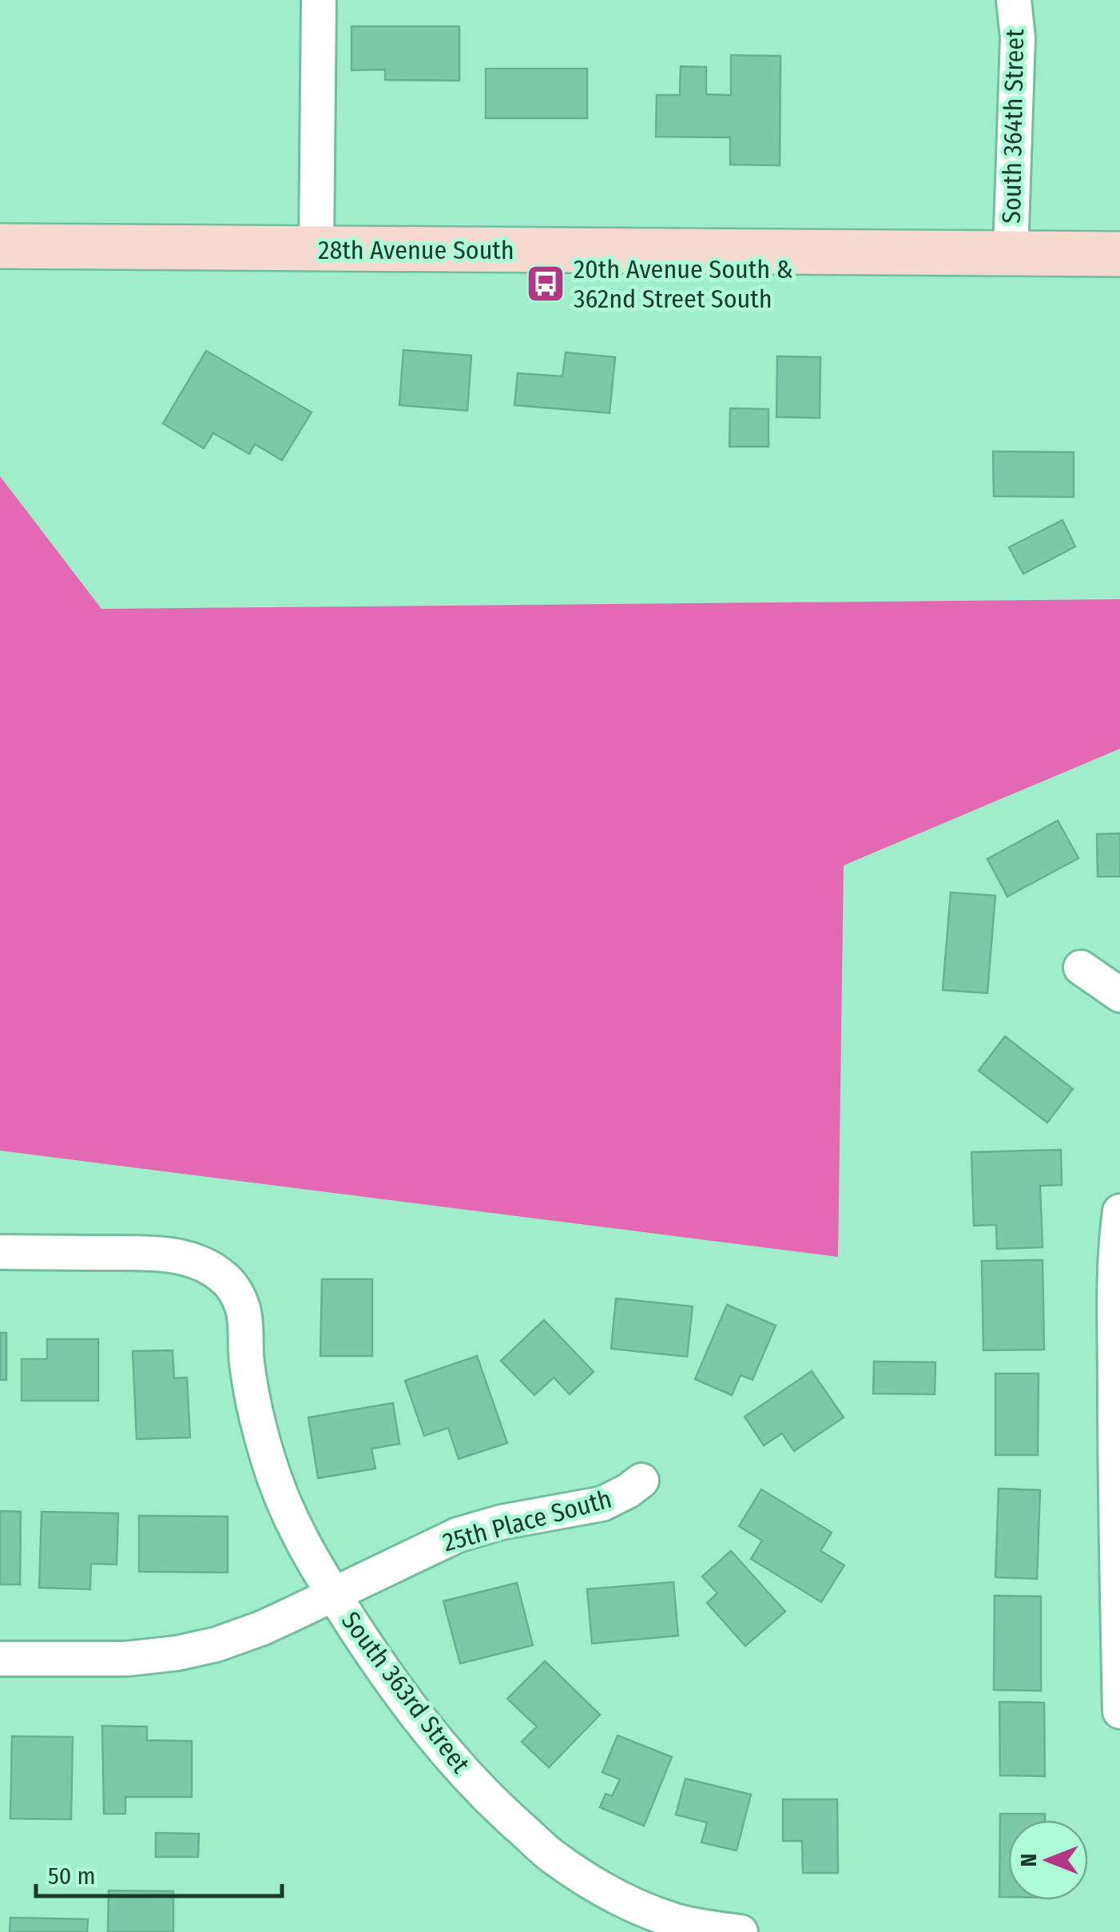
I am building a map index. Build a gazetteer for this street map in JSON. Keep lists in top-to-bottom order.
{
  "streets": {
    "street": [
      "South 364th Street",
      "28th Avenue South",
      "25th Place South",
      "South 363rd Street"
    ]
  },
  "crossings": [
    ["South 364th Street", "28th Avenue South"],
    ["25th Place South", "South 363rd Street"]
  ],
  "places": {
    "bus stop": ["20th Avenue South & 362nd Street South"]
  },
  "scale_bar": "50 m",
  "north": "left"
}
